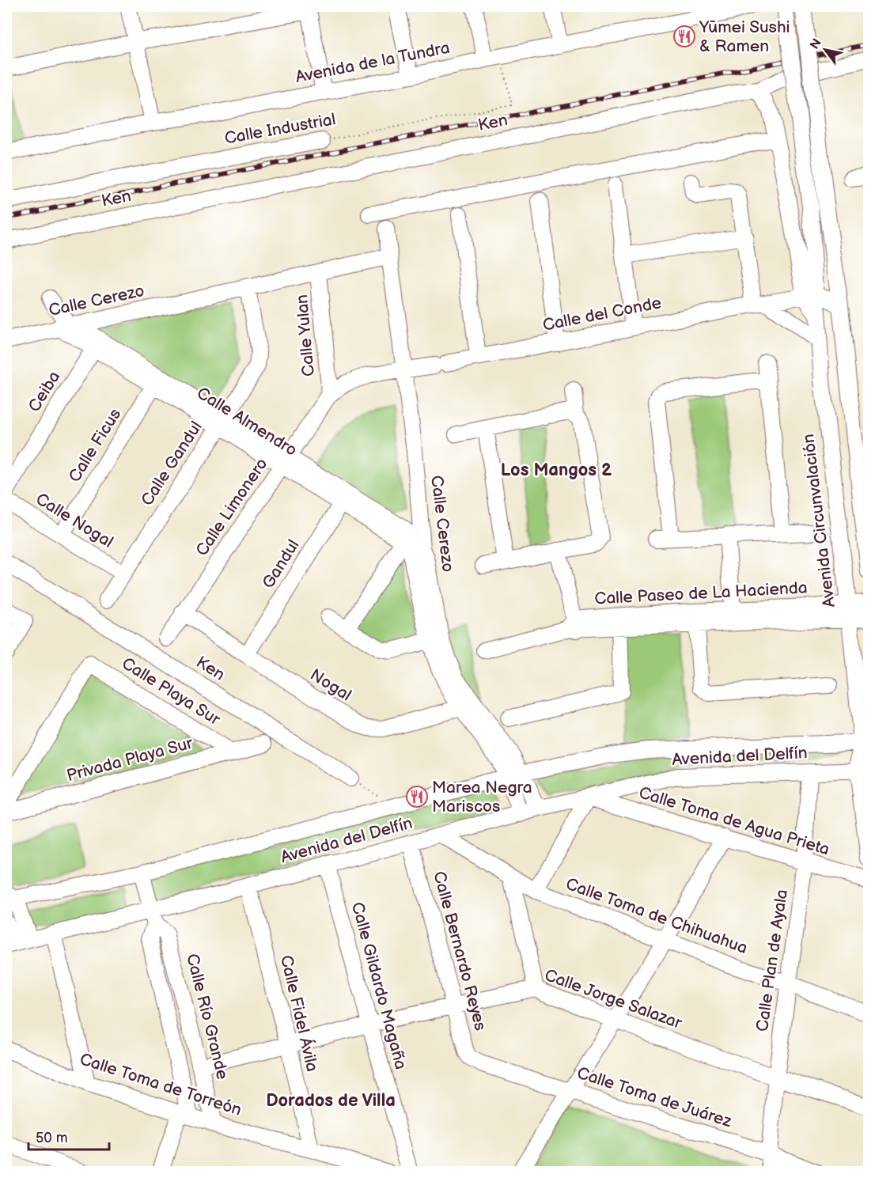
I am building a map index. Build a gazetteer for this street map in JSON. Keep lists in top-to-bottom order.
{
  "streets": {
    "street": [
      "Avenida de la Tundra",
      "Ken",
      "Calle Industrial",
      "Calle Cerezo",
      "Calle del Conde",
      "Calle Yulan",
      "Ceiba",
      "Calle Almendro",
      "Calle Ficus",
      "Calle Gandul",
      "Calle Limonero",
      "Calle Nogal",
      "Avenida Circunvalación",
      "Gandul",
      "Calle Paseo de La Hacienda",
      "Nogal",
      "Calle Playa Sur",
      "Avenida del Delfín",
      "Privada Playa Sur",
      "Calle Toma de Agua Prieta",
      "Calle Toma de Chihuahua",
      "Calle Bernardo Reyes",
      "Calle Plan de Ayala",
      "Calle Gildardo Magaña",
      "Calle Jorge Salazar",
      "Calle Fidel Ávila",
      "Calle Río Grande",
      "Calle Toma de Torreón",
      "Calle Toma de Juárez"
    ]
  },
  "crossings": [
    ["Avenida de la Tundra", "Calle Industrial"],
    ["Calle Cerezo", "Calle Yulan"],
    ["Calle Cerezo", "Calle Almendro"],
    ["Calle Cerezo", "Calle Gandul"],
    ["Calle Cerezo", "Calle Limonero"],
    ["Calle Cerezo", "Nogal"],
    ["Calle Cerezo", "Avenida del Delfín"],
    ["Calle del Conde", "Calle Limonero"],
    ["Calle Yulan", "Calle Limonero"],
    ["Ceiba", "Calle Almendro"],
    ["Calle Almendro", "Calle Ficus"],
    ["Calle Almendro", "Calle Gandul"],
    ["Calle Almendro", "Calle Limonero"],
    ["Calle Almendro", "Gandul"],
    ["Calle Ficus", "Calle Nogal"],
    ["Calle Gandul", "Calle Nogal"],
    ["Calle Limonero", "Nogal"],
    ["Avenida Circunvalación", "Calle Paseo de La Hacienda"],
    ["Avenida Circunvalación", "Avenida del Delfín"],
    ["Gandul", "Nogal"],
    ["Calle Playa Sur", "Privada Playa Sur"],
    ["Avenida del Delfín", "Calle Toma de Agua Prieta"],
    ["Avenida del Delfín", "Calle Toma de Chihuahua"],
    ["Avenida del Delfín", "Calle Bernardo Reyes"],
    ["Avenida del Delfín", "Calle Plan de Ayala"],
    ["Avenida del Delfín", "Calle Gildardo Magaña"],
    ["Avenida del Delfín", "Calle Fidel Ávila"],
    ["Avenida del Delfín", "Calle Río Grande"],
    ["Calle Toma de Agua Prieta", "Calle Plan de Ayala"],
    ["Calle Toma de Chihuahua", "Calle Plan de Ayala"],
    ["Calle Bernardo Reyes", "Calle Jorge Salazar"],
    ["Calle Bernardo Reyes", "Calle Toma de Juárez"],
    ["Calle Plan de Ayala", "Calle Jorge Salazar"],
    ["Calle Plan de Ayala", "Calle Toma de Juárez"],
    ["Calle Gildardo Magaña", "Calle Jorge Salazar"],
    ["Calle Jorge Salazar", "Calle Fidel Ávila"],
    ["Calle Jorge Salazar", "Calle Río Grande"],
    ["Calle Fidel Ávila", "Calle Toma de Torreón"],
    ["Calle Río Grande", "Calle Toma de Torreón"]
  ],
  "districts": ["Los Mangos 2", "Dorados de Villa"],
  "places": {
    "restaurant": ["Yūmei Sushi & Ramen", "Marea Negra Mariscos"]
  },
  "scale_bar": "50 m",
  "north": "top left"
}
